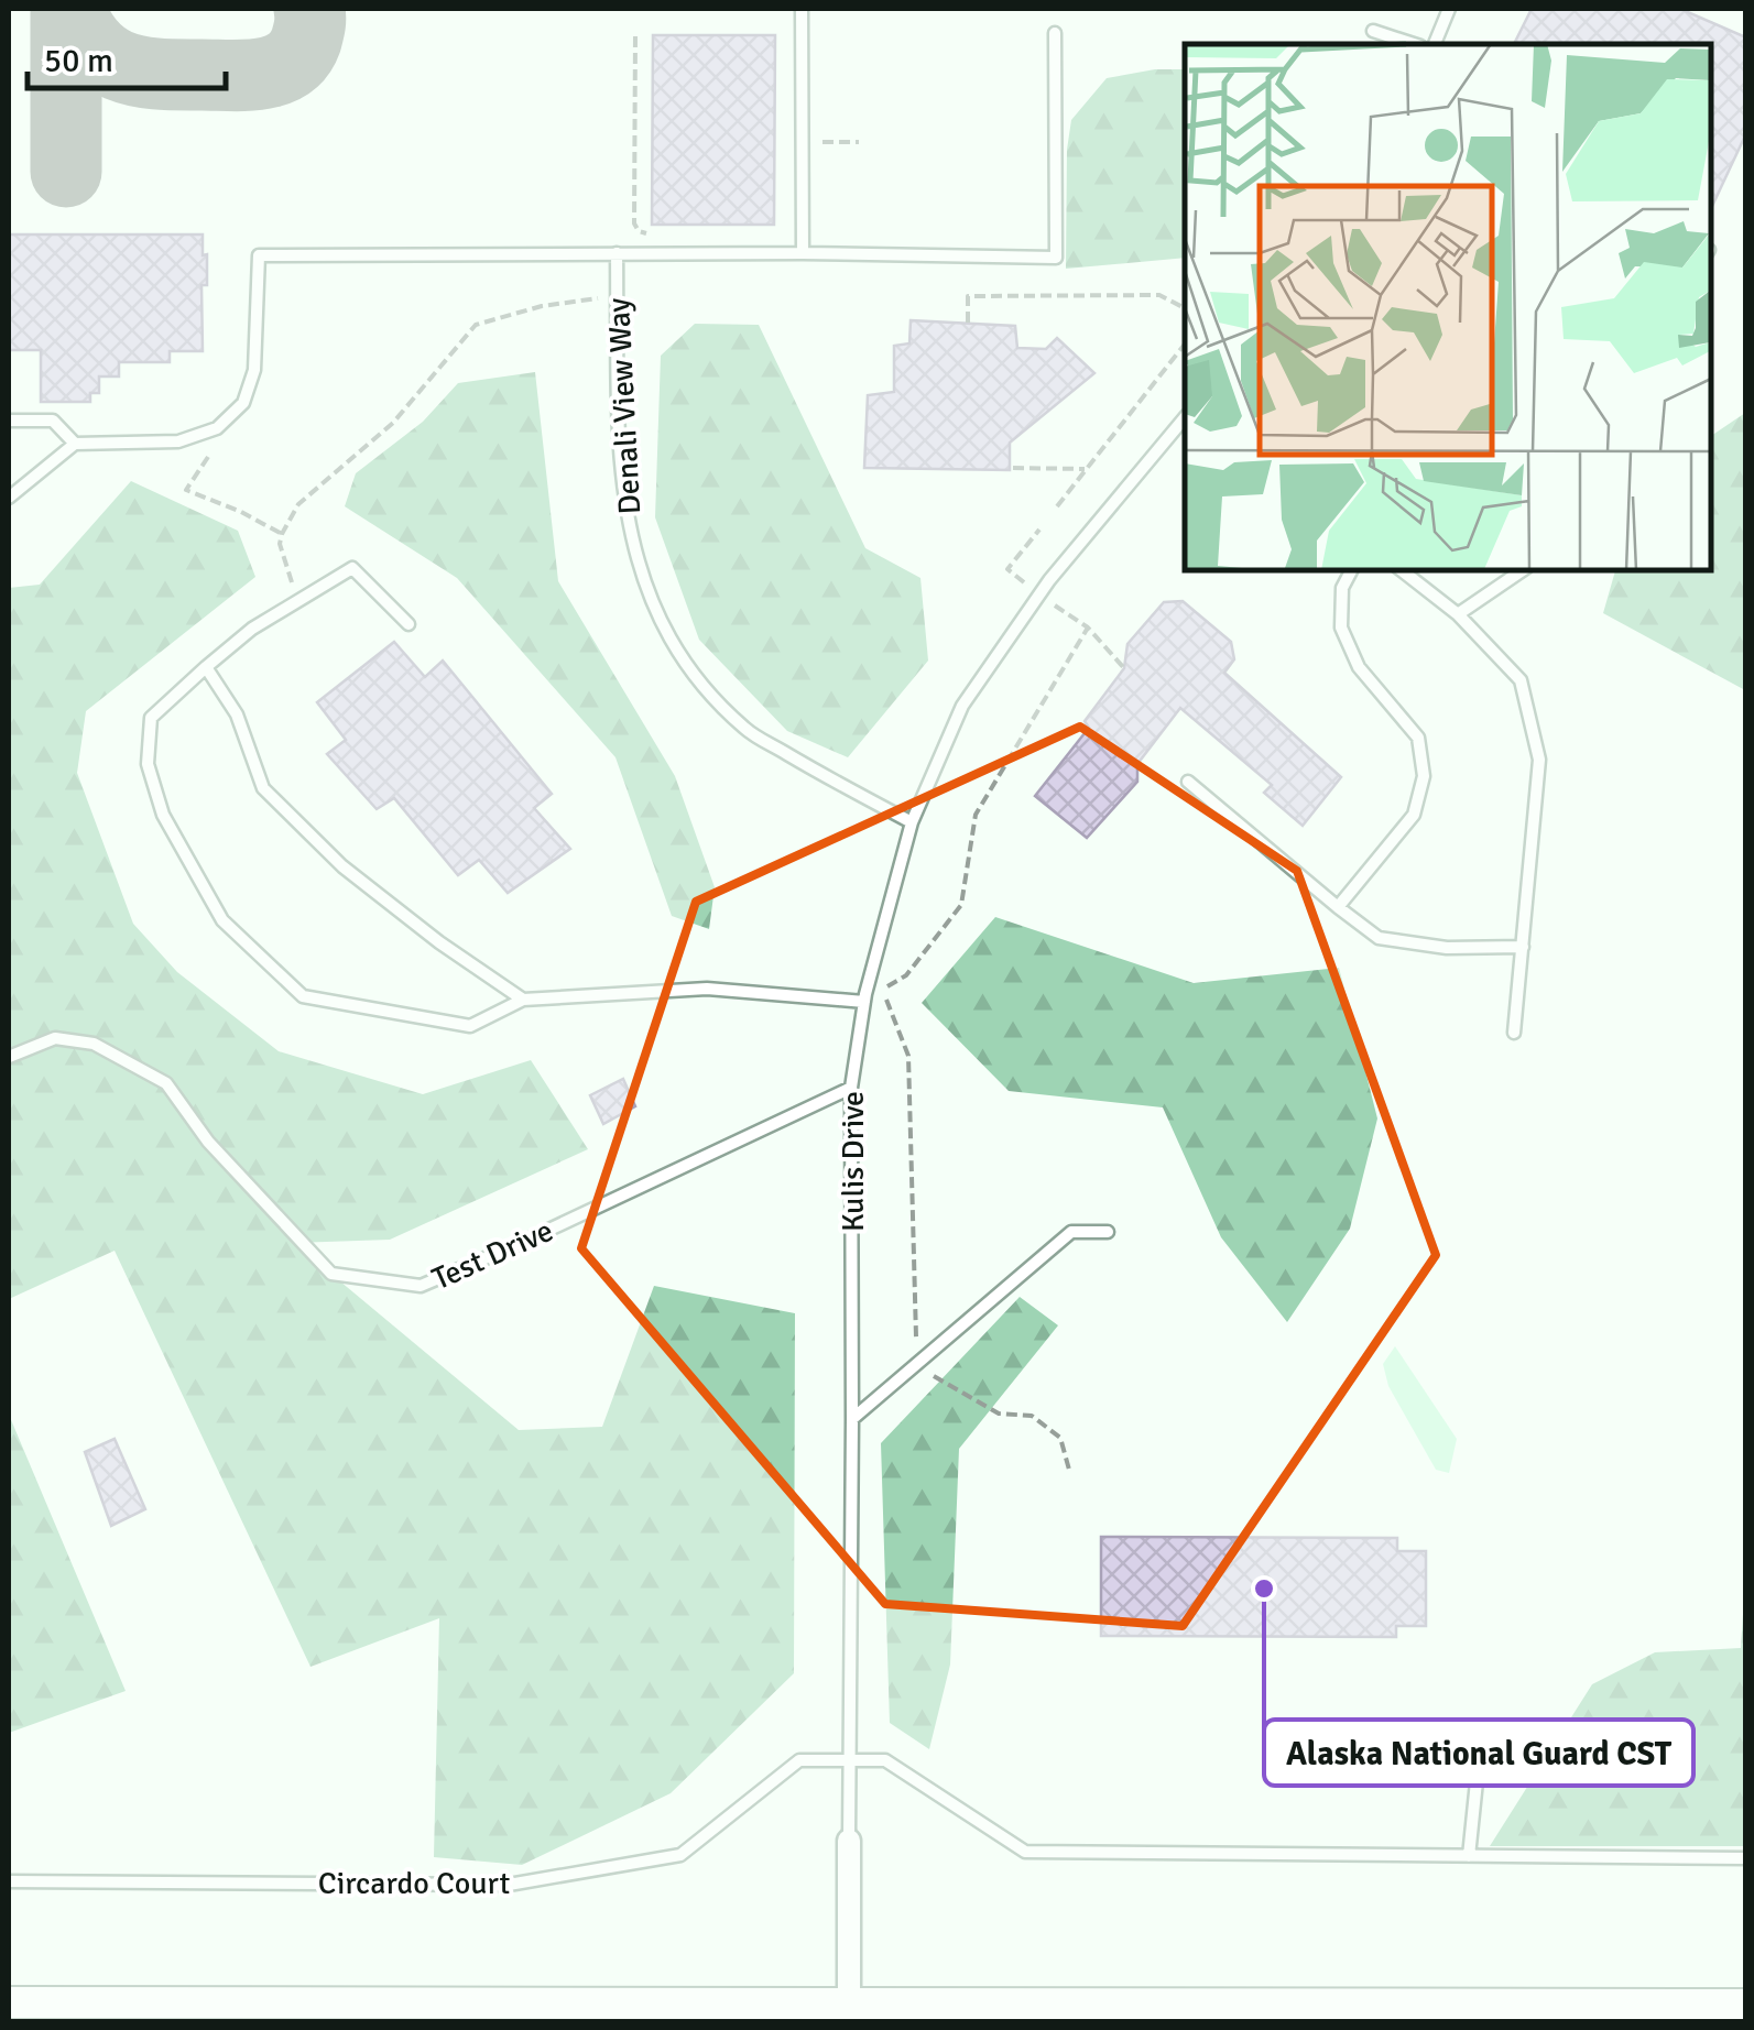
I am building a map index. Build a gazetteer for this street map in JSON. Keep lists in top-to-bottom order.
{
  "streets": {
    "street": ["Kulis Drive"],
    "lane": ["Denali View Way", "Test Drive", "Circardo Court"]
  },
  "crossings": [
    ["Denali View Way", "Kulis Drive"],
    ["Kulis Drive", "Test Drive"],
    ["Kulis Drive", "Circardo Court"]
  ],
  "places": ["Alaska National Guard CST"],
  "scale_bar": "50 m"
}
